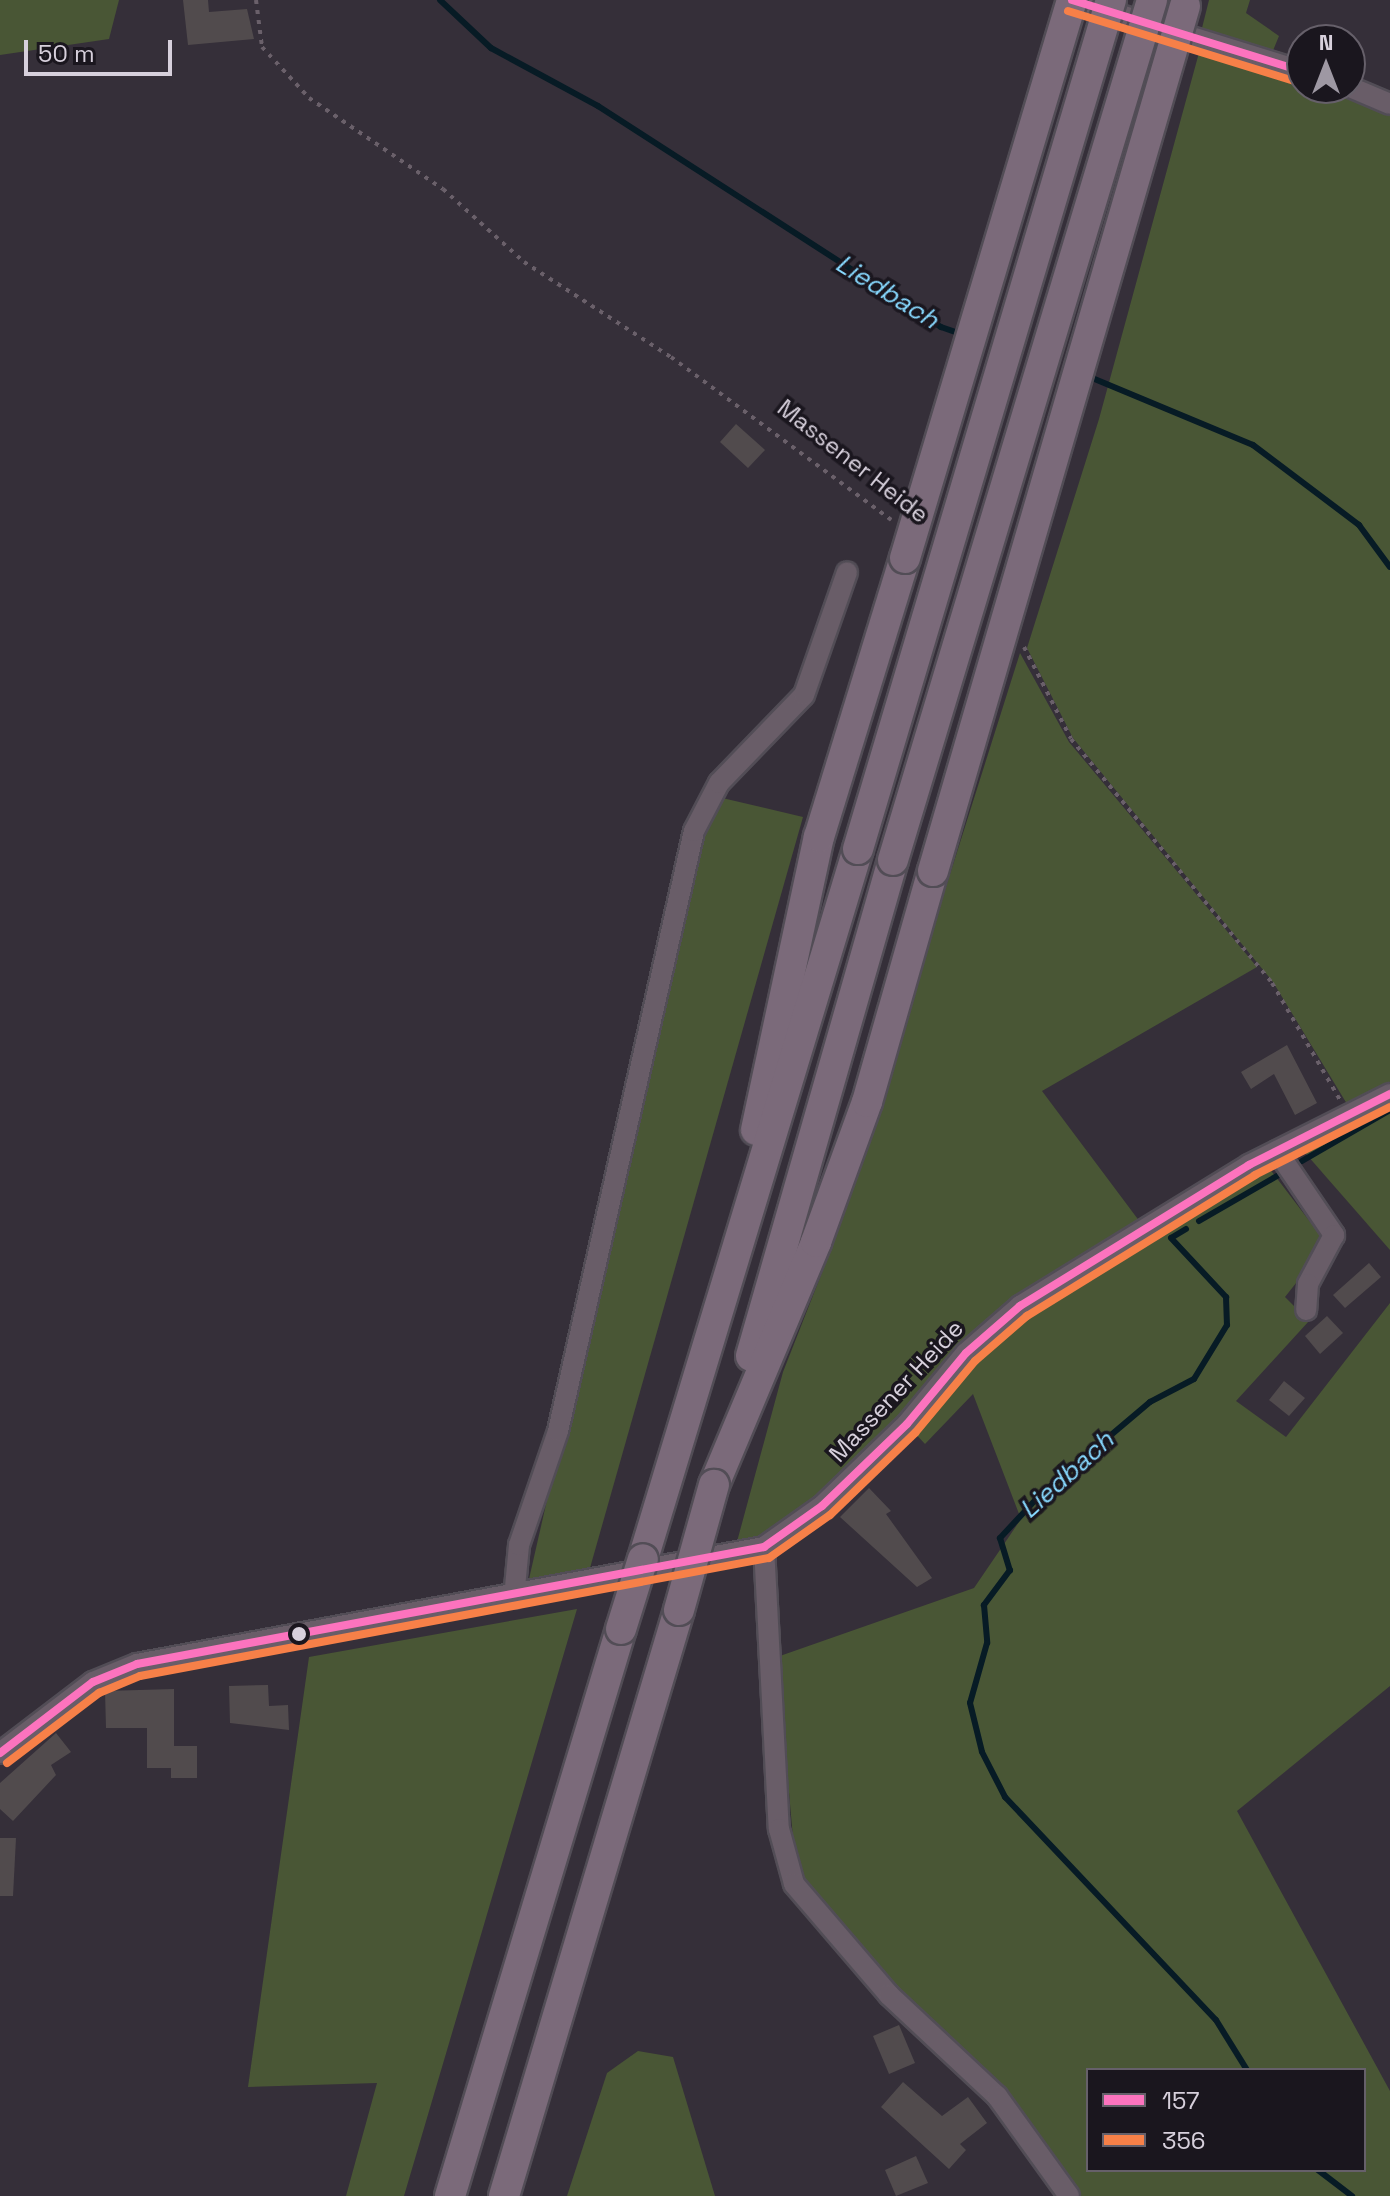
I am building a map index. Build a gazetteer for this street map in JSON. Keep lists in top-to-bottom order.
{
  "streets": {
    "street": ["Massener Heide"]
  },
  "water": ["Liedbach"],
  "lines": ["transit line 157", "transit line 356"],
  "legend": ["157", "356"],
  "scale_bar": "50 m",
  "north": "top"
}
